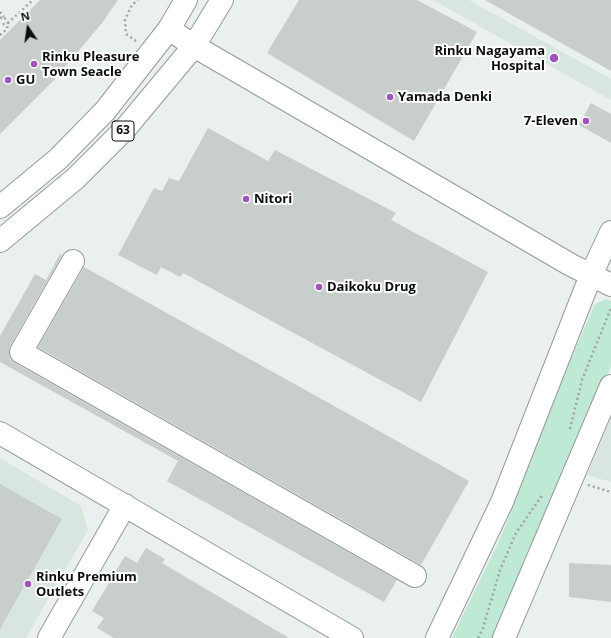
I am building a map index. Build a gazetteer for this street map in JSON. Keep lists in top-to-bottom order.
{
  "streets": {
    "street": ["63"]
  },
  "places": [
    "Rinku Nagayama Hospital",
    "Rinku Pleasure Town Seacle",
    "GU",
    "Yamada Denki",
    "7-Eleven",
    "Nitori",
    "Daikoku Drug",
    "Rinku Premium Outlets"
  ],
  "north": "top"
}
